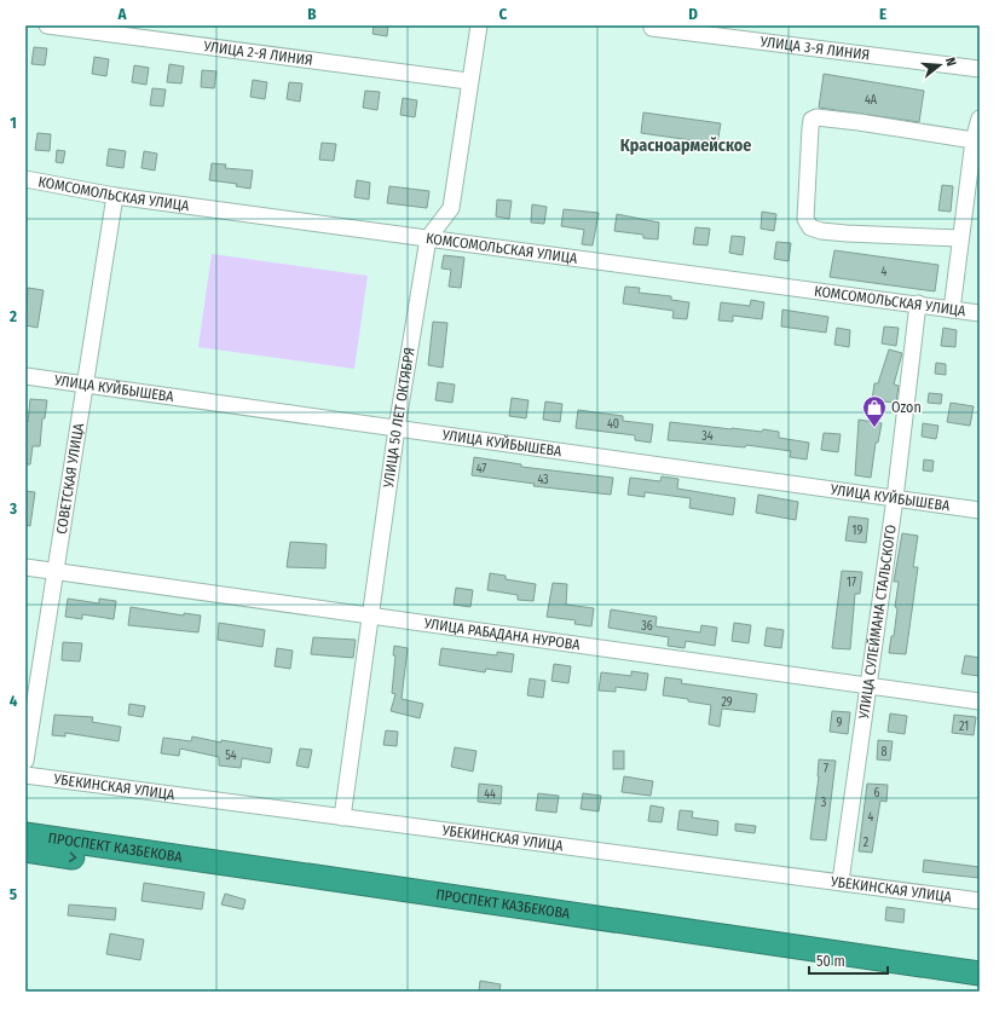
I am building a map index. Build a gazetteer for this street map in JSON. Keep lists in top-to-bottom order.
{
  "streets": {
    "highway": ["ПРОСПЕКТ КАЗБЕКОВА"],
    "street": [
      "УЛИЦА 3-Я ЛИНИЯ",
      "УЛИЦА 2-Я ЛИНИЯ",
      "КОМСОМОЛЬСКАЯ УЛИЦА",
      "УЛИЦА КУЙБЫШЕВА",
      "УЛИЦА 50 ЛЕТ ОКТЯБРЯ",
      "СОВЕТСКАЯ УЛИЦА",
      "УЛИЦА СУЛЕЙМАНА СТАЛЬСКОГО",
      "УЛИЦА РАБАДАНА НУРОВА",
      "УБЕКИНСКАЯ УЛИЦА"
    ]
  },
  "crossings": [
    ["УЛИЦА 2-Я ЛИНИЯ", "УЛИЦА 50 ЛЕТ ОКТЯБРЯ"],
    ["КОМСОМОЛЬСКАЯ УЛИЦА", "УЛИЦА 50 ЛЕТ ОКТЯБРЯ"],
    ["КОМСОМОЛЬСКАЯ УЛИЦА", "СОВЕТСКАЯ УЛИЦА"],
    ["КОМСОМОЛЬСКАЯ УЛИЦА", "УЛИЦА СУЛЕЙМАНА СТАЛЬСКОГО"],
    ["УЛИЦА КУЙБЫШЕВА", "УЛИЦА 50 ЛЕТ ОКТЯБРЯ"],
    ["УЛИЦА КУЙБЫШЕВА", "СОВЕТСКАЯ УЛИЦА"],
    ["УЛИЦА КУЙБЫШЕВА", "УЛИЦА СУЛЕЙМАНА СТАЛЬСКОГО"],
    ["УЛИЦА 50 ЛЕТ ОКТЯБРЯ", "УЛИЦА РАБАДАНА НУРОВА"],
    ["УЛИЦА 50 ЛЕТ ОКТЯБРЯ", "УБЕКИНСКАЯ УЛИЦА"],
    ["СОВЕТСКАЯ УЛИЦА", "УЛИЦА РАБАДАНА НУРОВА"],
    ["УЛИЦА СУЛЕЙМАНА СТАЛЬСКОГО", "УЛИЦА РАБАДАНА НУРОВА"],
    ["УЛИЦА СУЛЕЙМАНА СТАЛЬСКОГО", "УБЕКИНСКАЯ УЛИЦА"]
  ],
  "districts": ["Красноармейское"],
  "places": {
    "shop": ["Ozon"]
  },
  "house_numbers": [
    "4А",
    "4",
    "40",
    "34",
    "47",
    "43",
    "19",
    "17",
    "36",
    "29",
    "9",
    "21",
    "8",
    "54",
    "7",
    "6",
    "44",
    "3",
    "4",
    "2"
  ],
  "scale_bar": "50 m",
  "north": "right",
  "grid": {
    "columns": [
      "A",
      "B",
      "C",
      "D",
      "E"
    ],
    "rows": [
      "1",
      "2",
      "3",
      "4",
      "5"
    ]
  }
}
